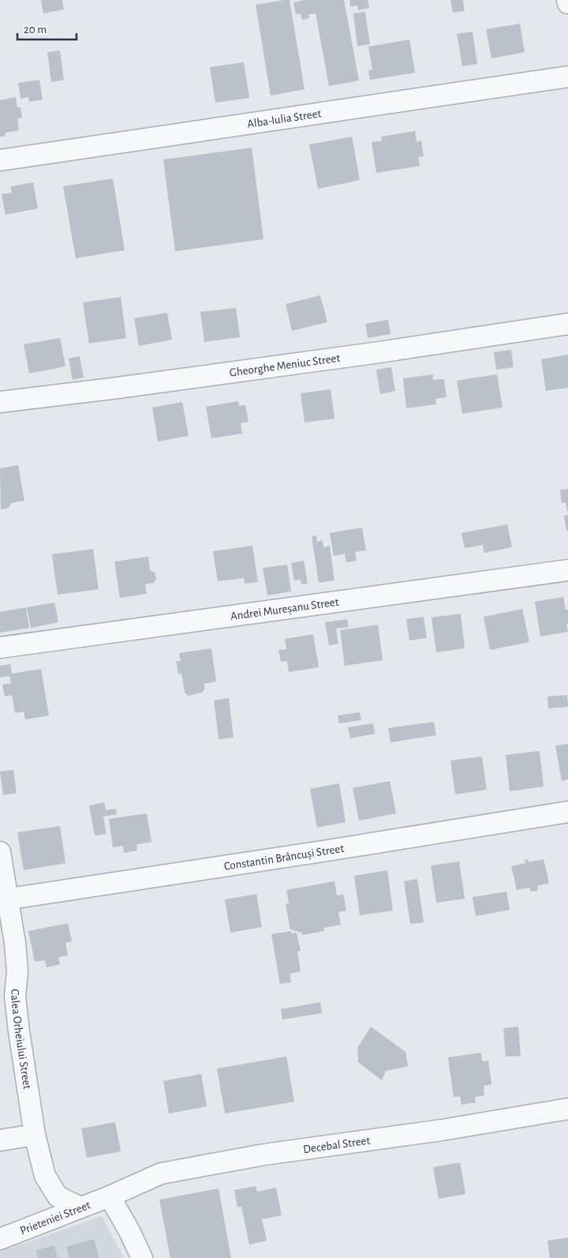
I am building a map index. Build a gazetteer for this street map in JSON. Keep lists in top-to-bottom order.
{
  "streets": {
    "street": [
      "Alba-Iulia Street",
      "Gheorghe Meniuc Street",
      "Andrei Mureșanu Street",
      "Constantin Brâncuși Street",
      "Calea Orheiului Street",
      "Decebal Street",
      "Prieteniei Street"
    ]
  },
  "crossings": [
    ["Constantin Brâncuși Street", "Calea Orheiului Street"],
    ["Calea Orheiului Street", "Prieteniei Street"],
    ["Decebal Street", "Prieteniei Street"]
  ],
  "scale_bar": "20 m"
}
